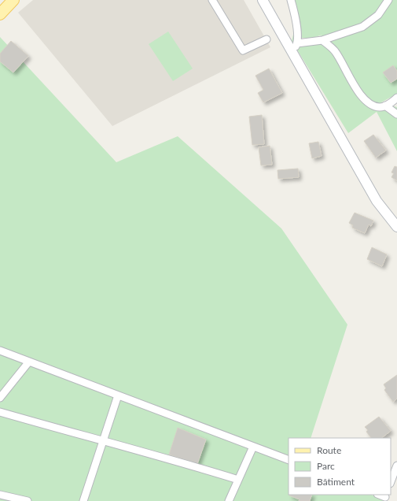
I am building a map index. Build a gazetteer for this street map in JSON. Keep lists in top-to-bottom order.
{
  "legend": ["Route", "Parc", "Bâtiment"]
}
